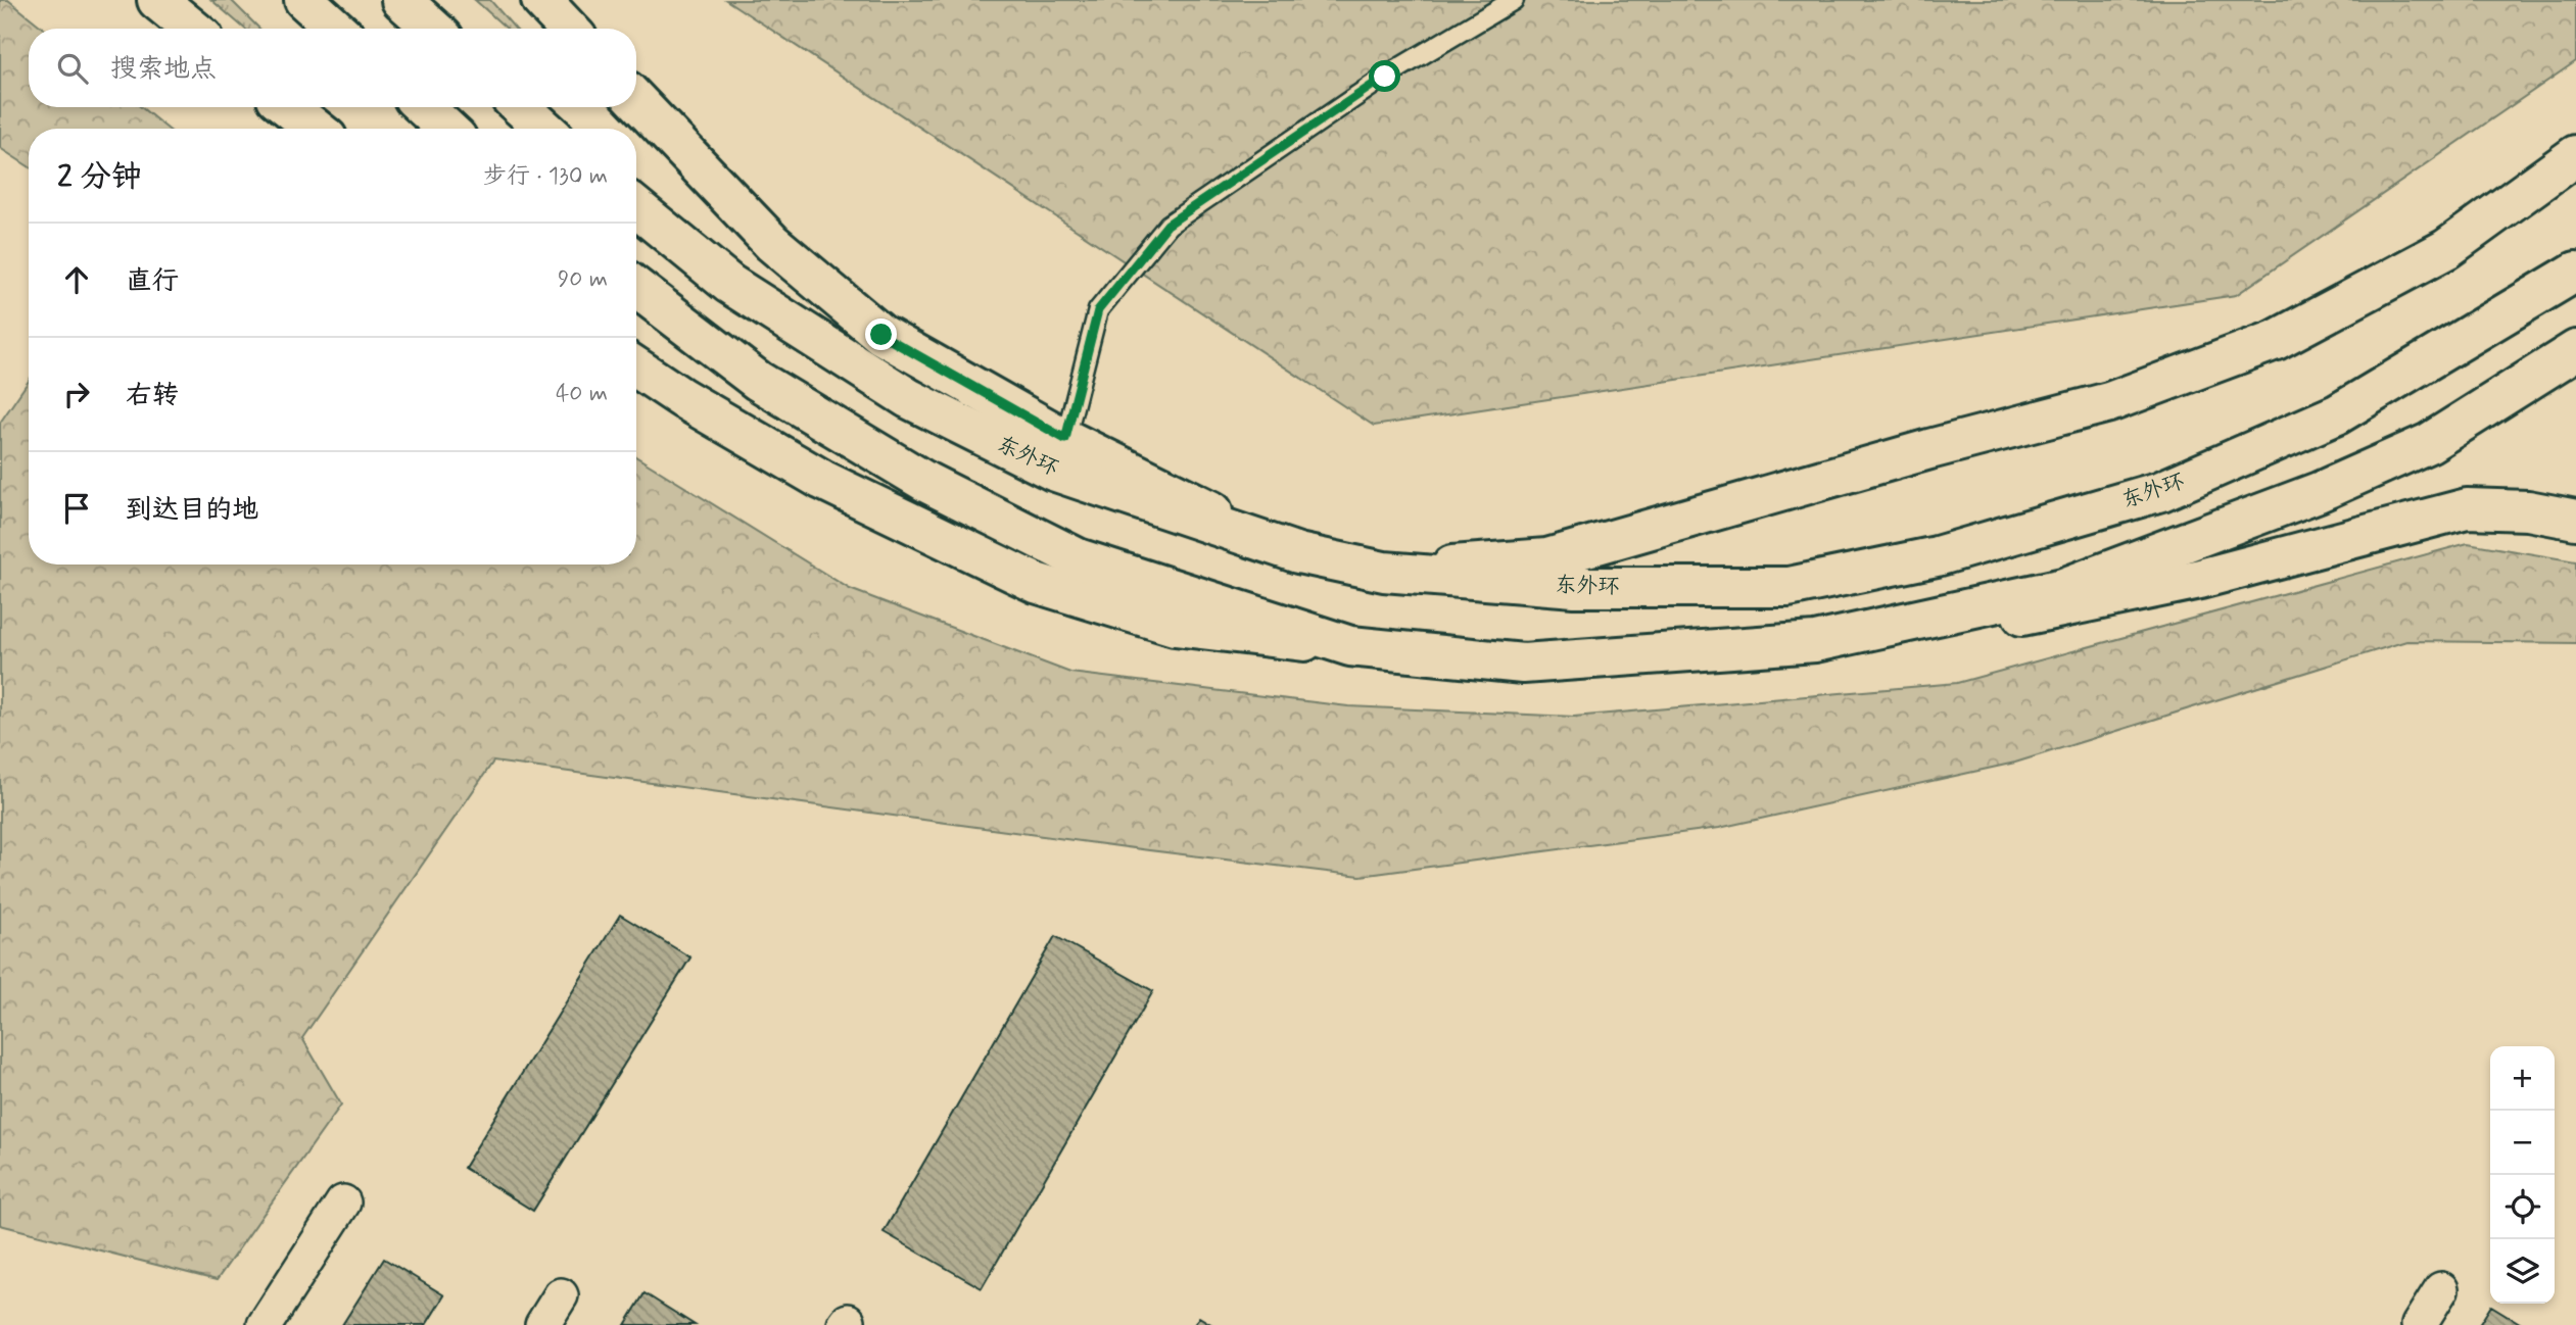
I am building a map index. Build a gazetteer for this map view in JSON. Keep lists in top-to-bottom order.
{
  "streets": {
    "main road": ["东外环"]
  },
  "page": {
    "search": "搜索地点",
    "heading": ["2 分钟", "步行 · 130 m"],
    "list": [
      ["直行", "90 m"],
      ["右转", "40 m"],
      "到达目的地"
    ],
    "map_buttons": ["+", "−"]
  }
}
